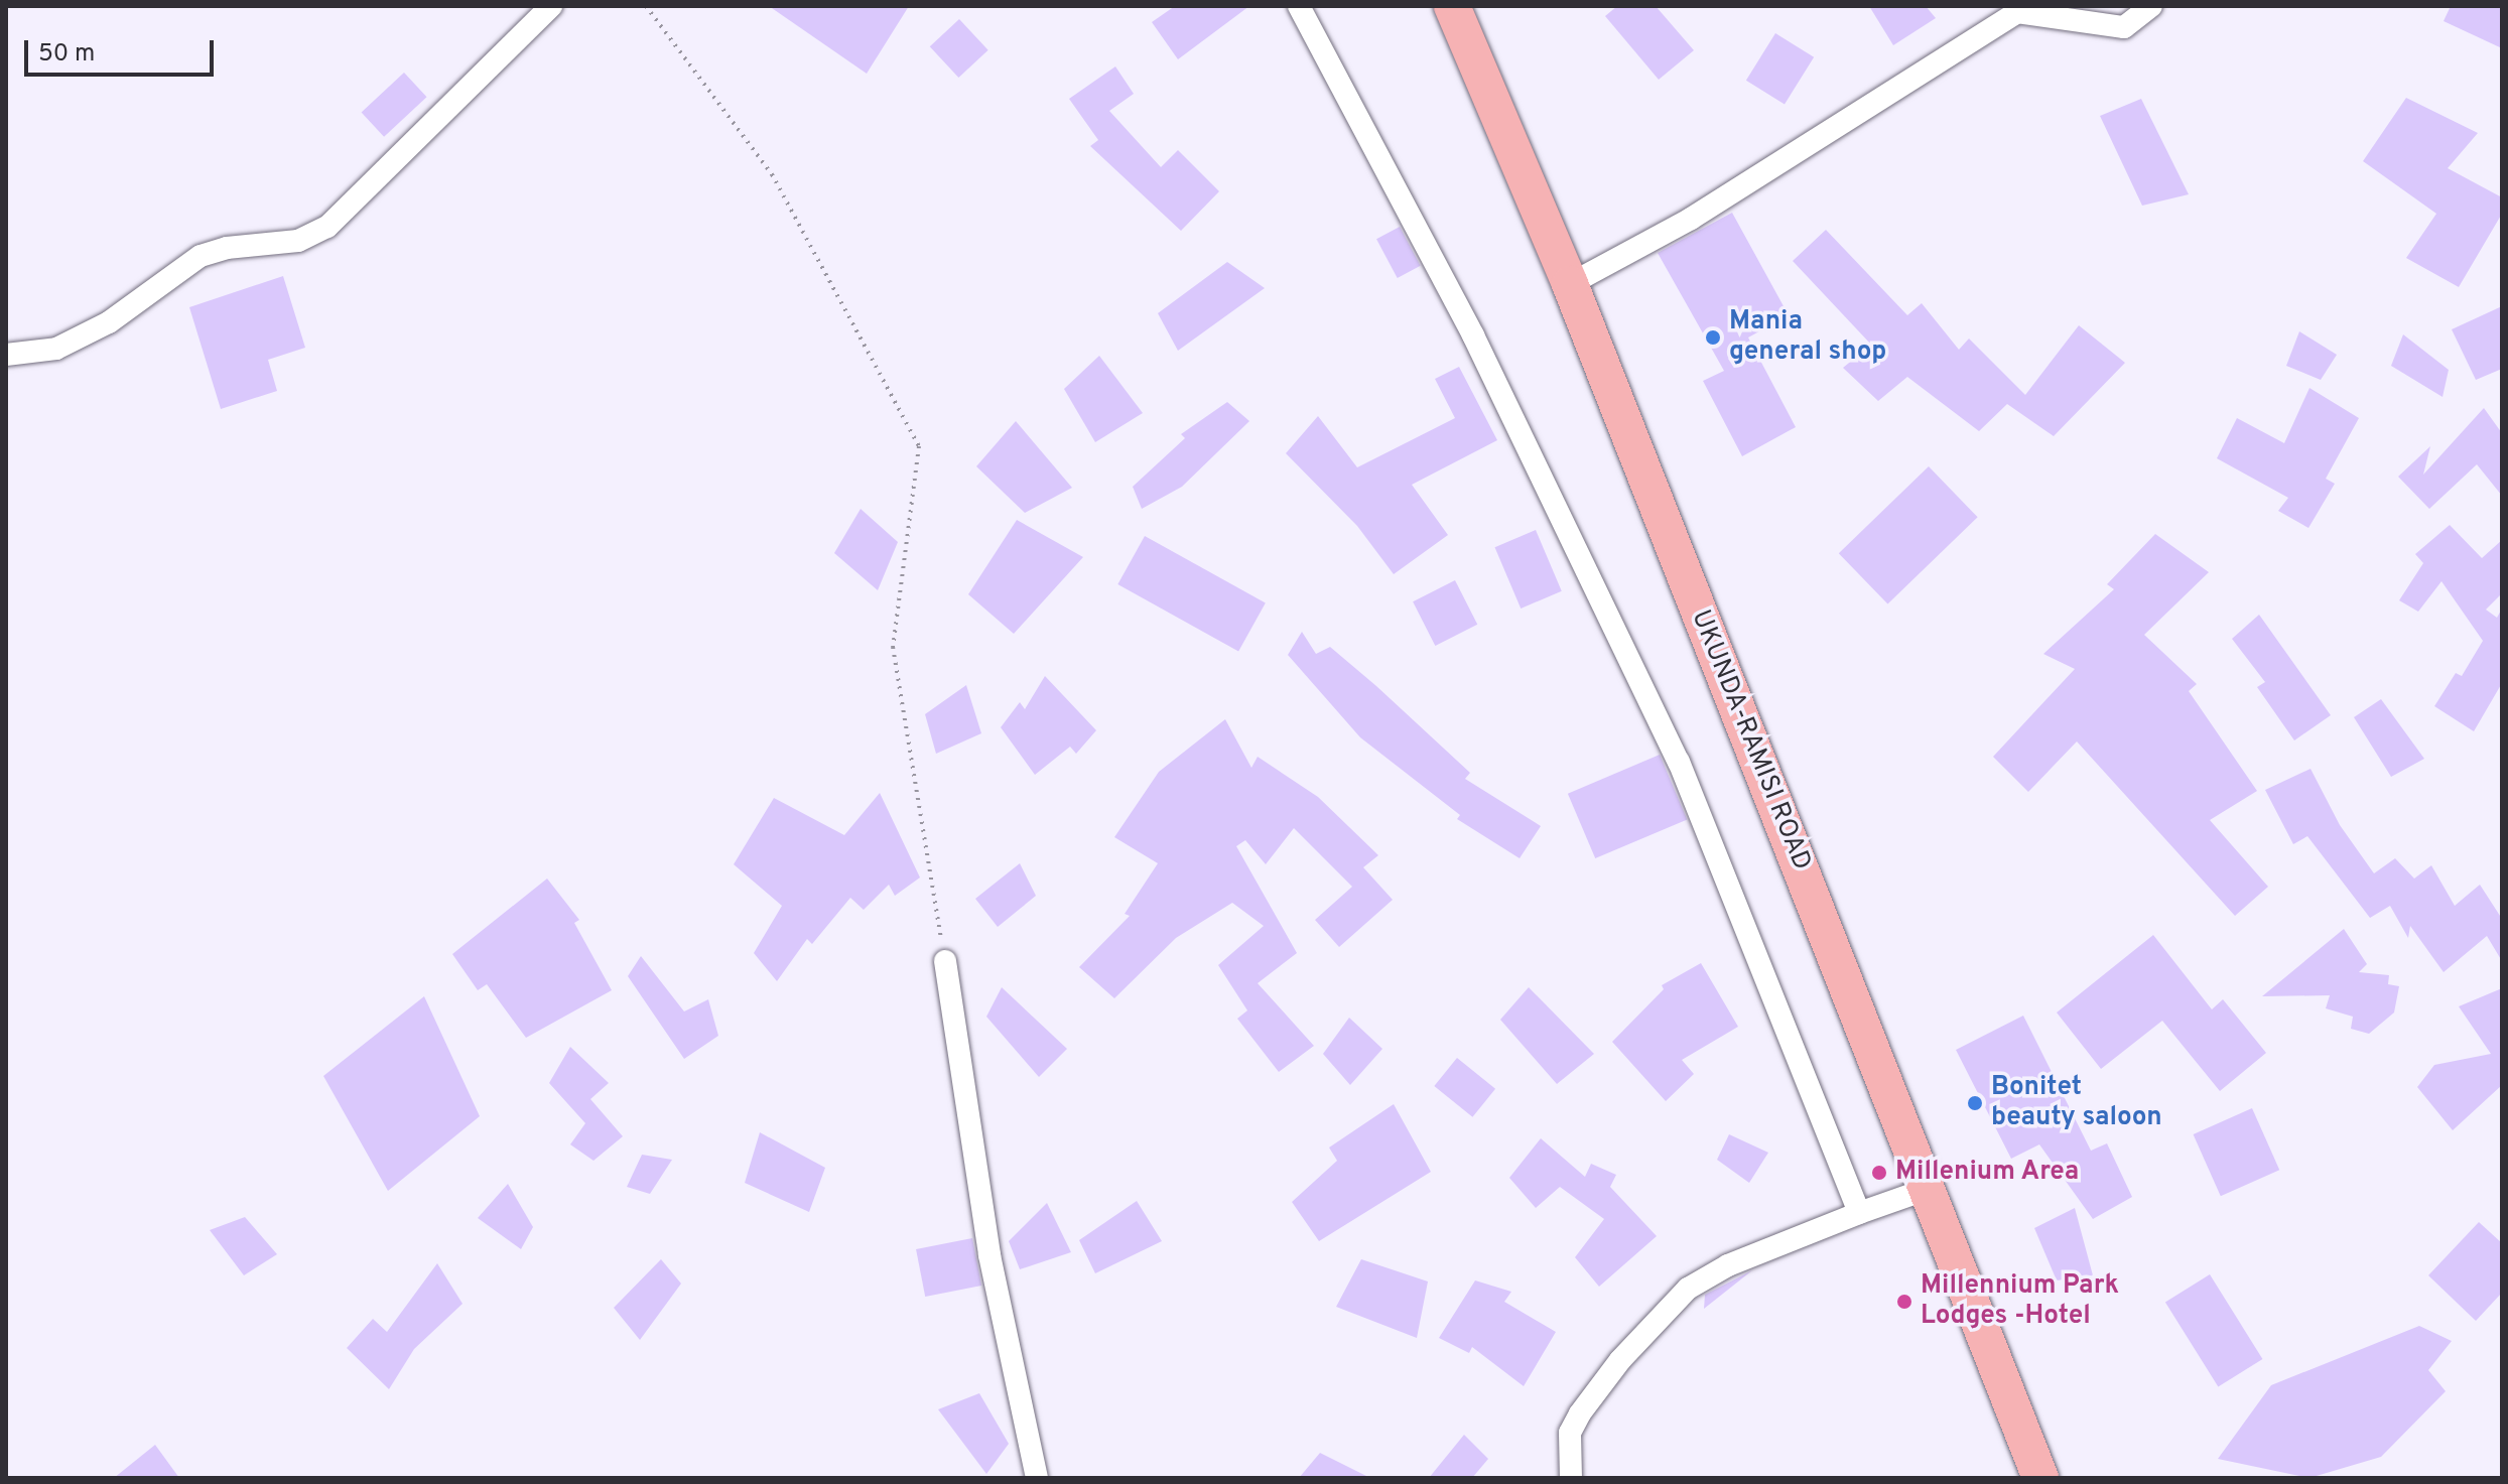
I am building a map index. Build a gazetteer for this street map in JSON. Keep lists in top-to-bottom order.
{
  "streets": {
    "highway": ["UKUNDA-RAMISI ROAD"]
  },
  "places": [
    "Mania general shop",
    "Bonitet beauty saloon",
    "Millenium Area",
    "Millennium Park Lodges -Hotel"
  ],
  "scale_bar": "50 m"
}
